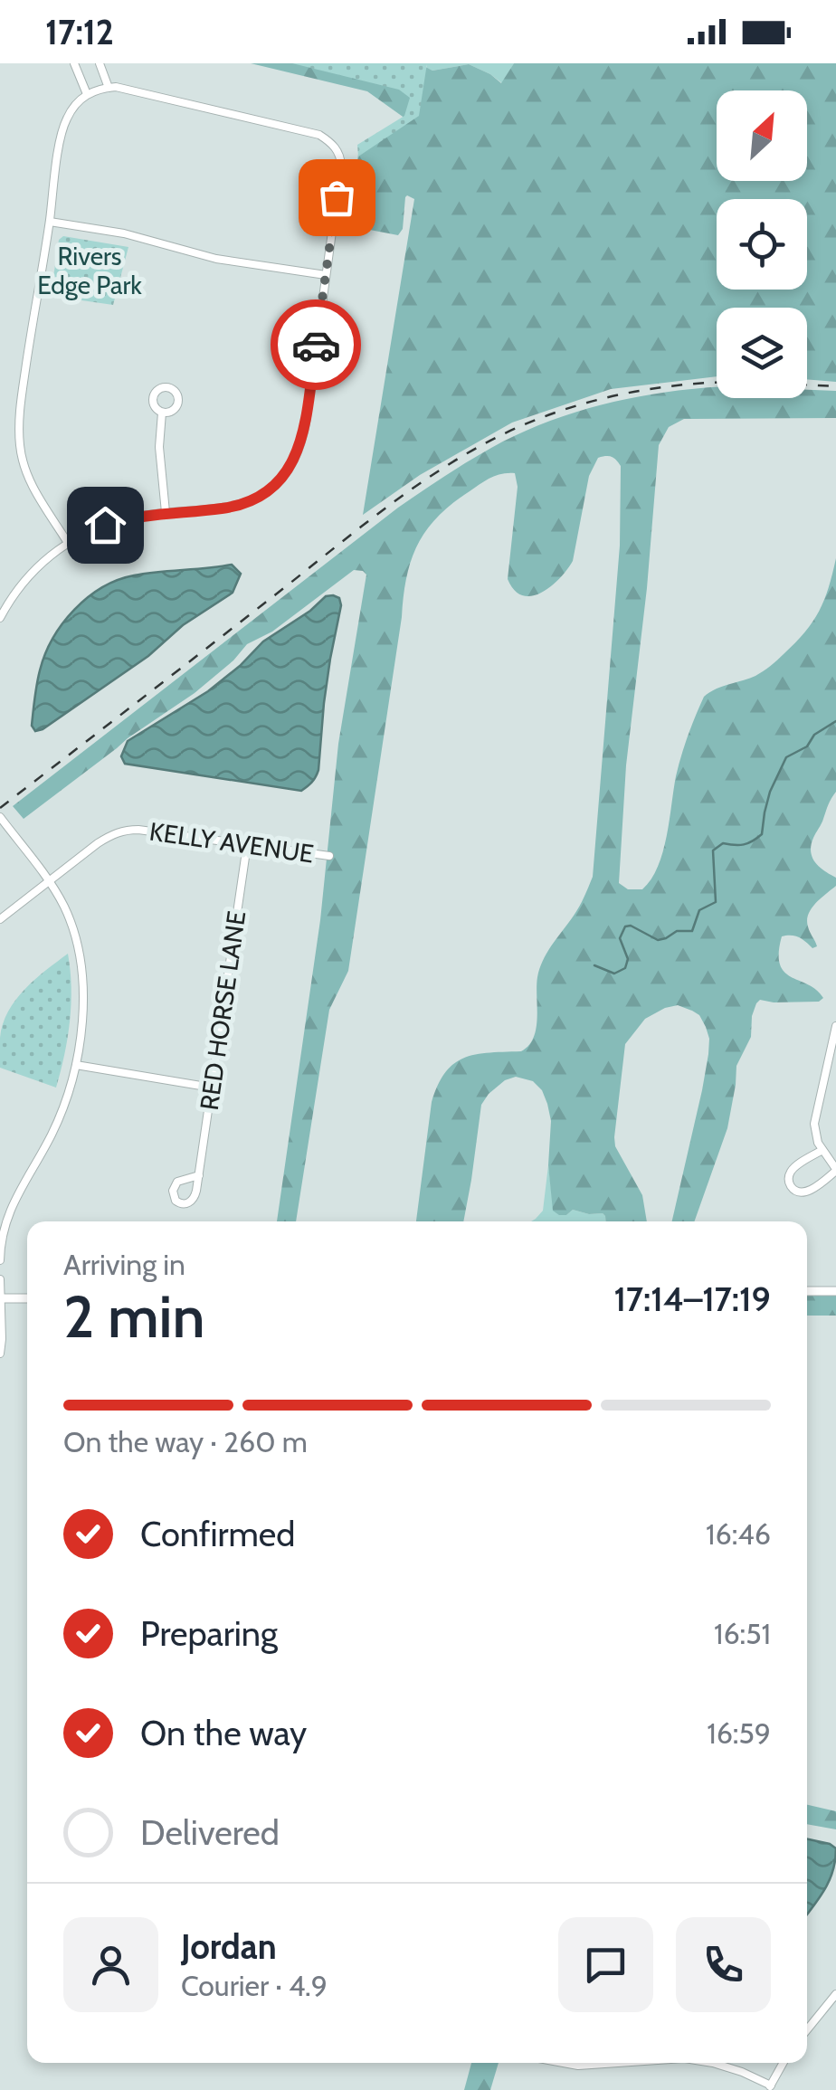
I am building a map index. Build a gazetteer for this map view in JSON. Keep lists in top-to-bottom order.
{
  "streets": {
    "street": ["KELLY AVENUE", "RED HORSE LANE"]
  },
  "crossings": [
    ["KELLY AVENUE", "RED HORSE LANE"]
  ],
  "parks": ["Rivers Edge Park"],
  "north": "top right",
  "page": {
    "status": "17:12",
    "heading": ["2 min", "Arriving in", "17:14–17:19"],
    "panel": ["Jordan", "Courier · 4.9"],
    "bar": "On the way · 260 m",
    "list": [
      ["Confirmed", "16:46"],
      ["Preparing", "16:51"],
      ["On the way", "16:59"],
      "Delivered"
    ]
  }
}
